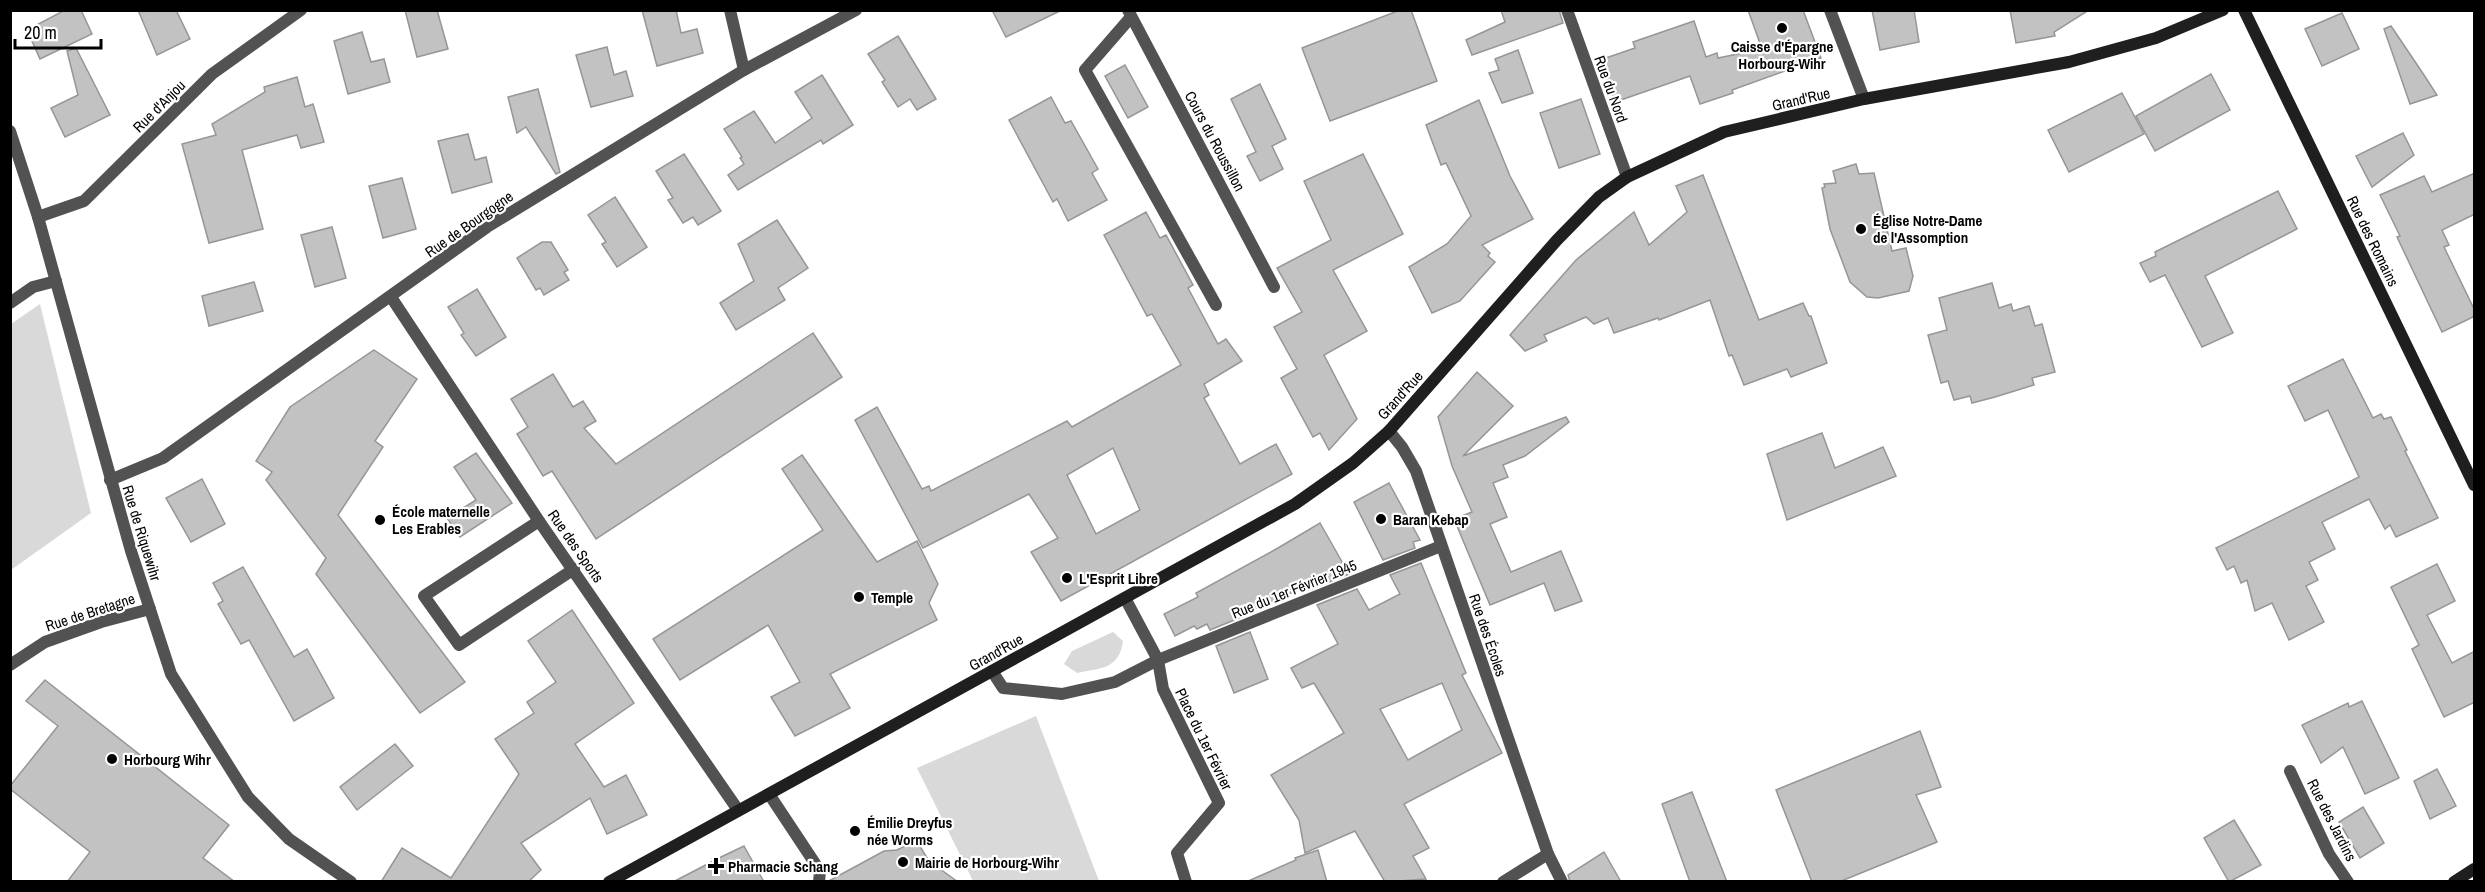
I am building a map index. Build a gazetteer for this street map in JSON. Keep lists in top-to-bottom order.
{
  "streets": {
    "main road": ["Grand'Rue", "Rue des Romains"],
    "street": [
      "Rue du Nord",
      "Rue d'Anjou",
      "Cours du Roussillon",
      "Rue de Bourgogne",
      "Rue de Riquewihr",
      "Rue des Sports",
      "Rue du 1er Février 1945",
      "Rue de Bretagne",
      "Rue des Écoles",
      "Place du 1er Février",
      "Rue des Jardins"
    ]
  },
  "crossings": [
    ["Rue du Nord", "Grand'Rue"],
    ["Grand'Rue", "Rue des Sports"],
    ["Grand'Rue", "Rue des Écoles"],
    ["Grand'Rue", "Place du 1er Février"],
    ["Rue d'Anjou", "Rue de Riquewihr"],
    ["Rue de Bourgogne", "Rue de Riquewihr"],
    ["Rue de Bourgogne", "Rue des Sports"],
    ["Rue de Riquewihr", "Rue de Bretagne"],
    ["Rue du 1er Février 1945", "Rue des Écoles"],
    ["Rue du 1er Février 1945", "Place du 1er Février"]
  ],
  "places": {
    "other": [
      "Caisse d'Épargne Horbourg-Wihr",
      "Église Notre-Dame de l'Assomption",
      "Baran Kebap",
      "École maternelle Les Erables",
      "L'Esprit Libre",
      "Temple",
      "Horbourg Wihr",
      "Émilie Dreyfus née Worms",
      "Mairie de Horbourg-Wihr"
    ],
    "health": ["Pharmacie Schang"]
  },
  "scale_bar": "20 m"
}
